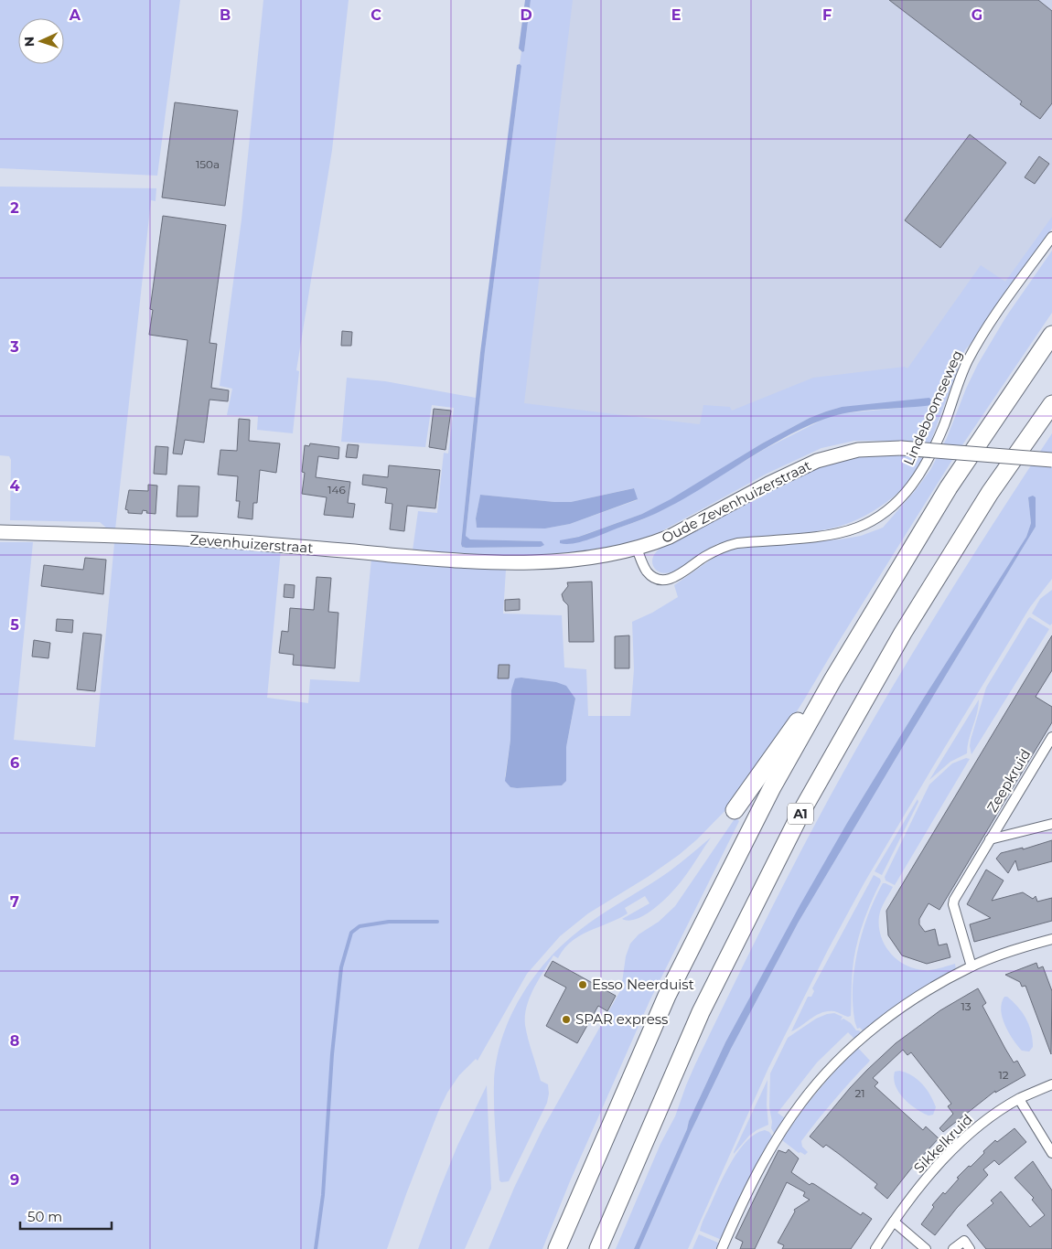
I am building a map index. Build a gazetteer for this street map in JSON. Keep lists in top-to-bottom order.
{
  "streets": {
    "highway": ["A1"],
    "street": [
      "Lindeboomseweg",
      "Oude Zevenhuizerstraat",
      "Zevenhuizerstraat",
      "Zeepkruid",
      "Sikkelkruid"
    ]
  },
  "crossings": [
    ["Lindeboomseweg", "Oude Zevenhuizerstraat"],
    ["Oude Zevenhuizerstraat", "Zevenhuizerstraat"]
  ],
  "places": ["Esso Neerduist", "SPAR express"],
  "house_numbers": [
    "150a",
    "146",
    "13",
    "12",
    "21"
  ],
  "scale_bar": "50 m",
  "north": "left",
  "grid": {
    "columns": [
      "A",
      "B",
      "C",
      "D",
      "E",
      "F",
      "G"
    ],
    "rows": [
      "2",
      "3",
      "4",
      "5",
      "6",
      "7",
      "8",
      "9"
    ]
  }
}
